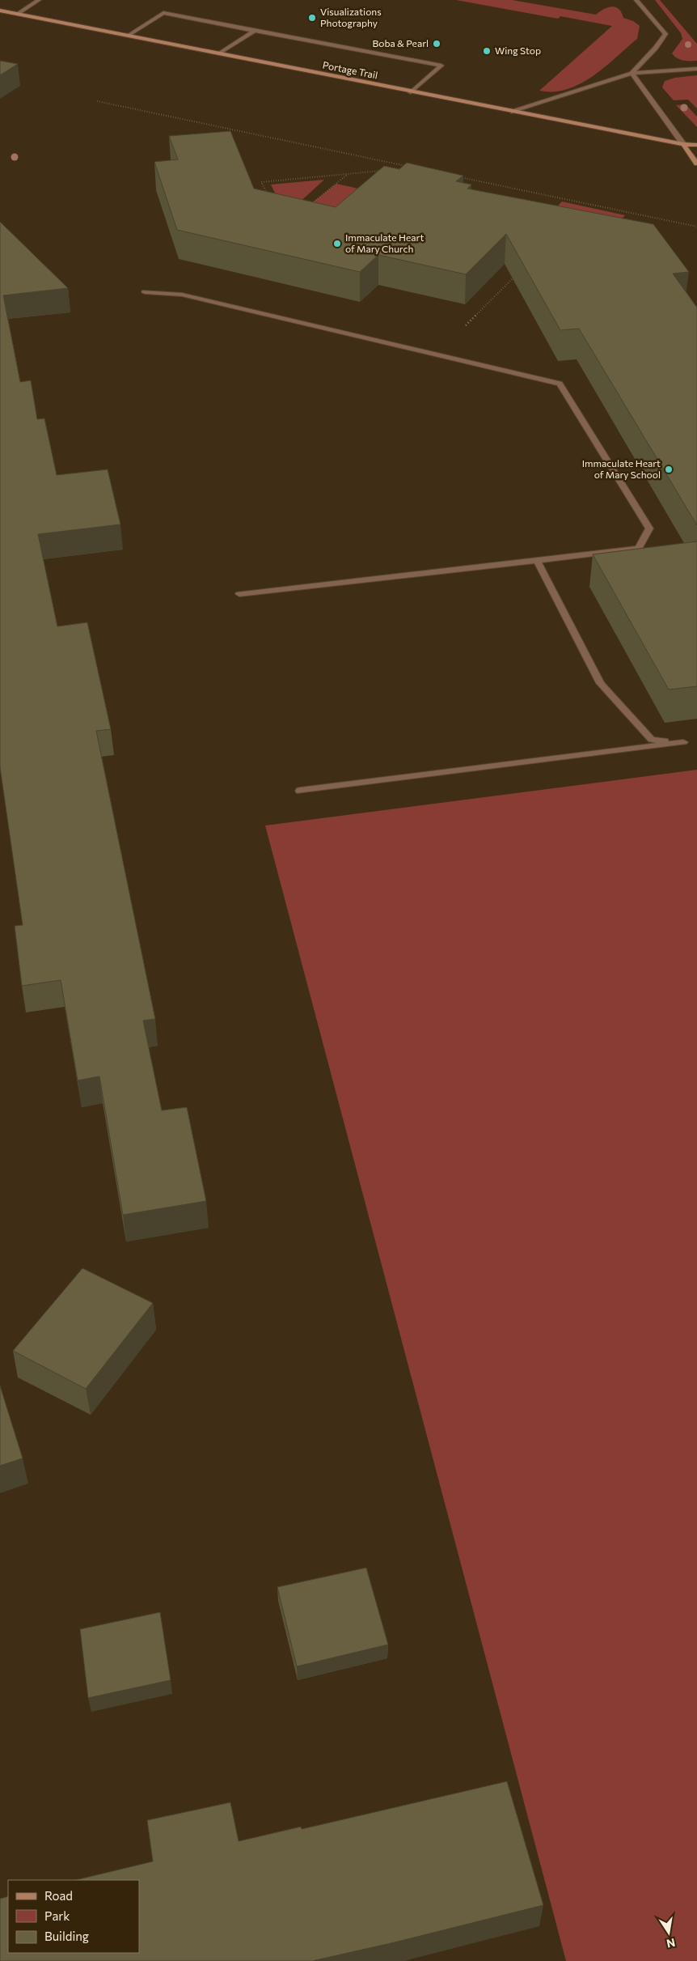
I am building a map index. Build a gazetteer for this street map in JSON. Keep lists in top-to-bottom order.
{
  "streets": {
    "main road": ["Portage Trail"]
  },
  "places": [
    "Visualizations Photography",
    "Boba & Pearl",
    "Wing Stop",
    "Immaculate Heart of Mary Church",
    "Immaculate Heart of Mary School"
  ],
  "legend": ["Road", "Park", "Building"],
  "north": "bottom"
}
